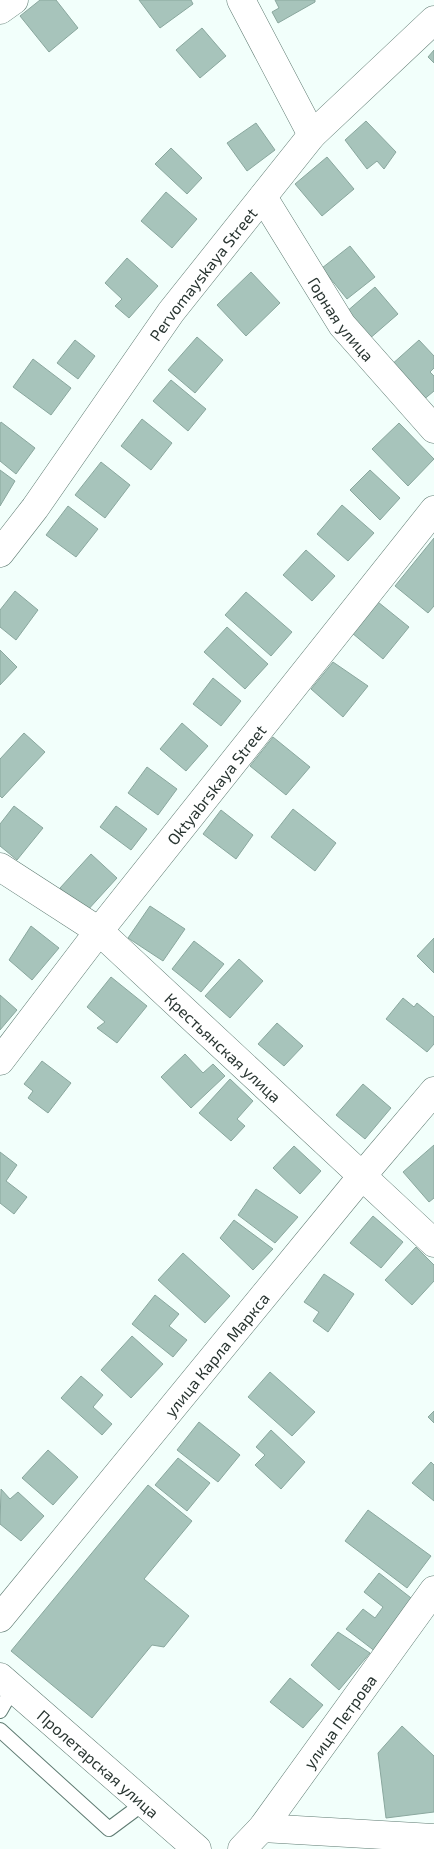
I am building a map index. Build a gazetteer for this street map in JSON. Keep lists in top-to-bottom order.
{
  "streets": {
    "street": [
      "Pervomayskaya Street",
      "Горная улица",
      "Oktyabrskaya Street",
      "Крестьянская улица",
      "улица Карла Маркса",
      "улица Петрова",
      "Пролетарская улица"
    ]
  },
  "crossings": [
    ["Pervomayskaya Street", "Горная улица"],
    ["Oktyabrskaya Street", "Крестьянская улица"],
    ["Крестьянская улица", "улица Карла Маркса"]
  ]
}
